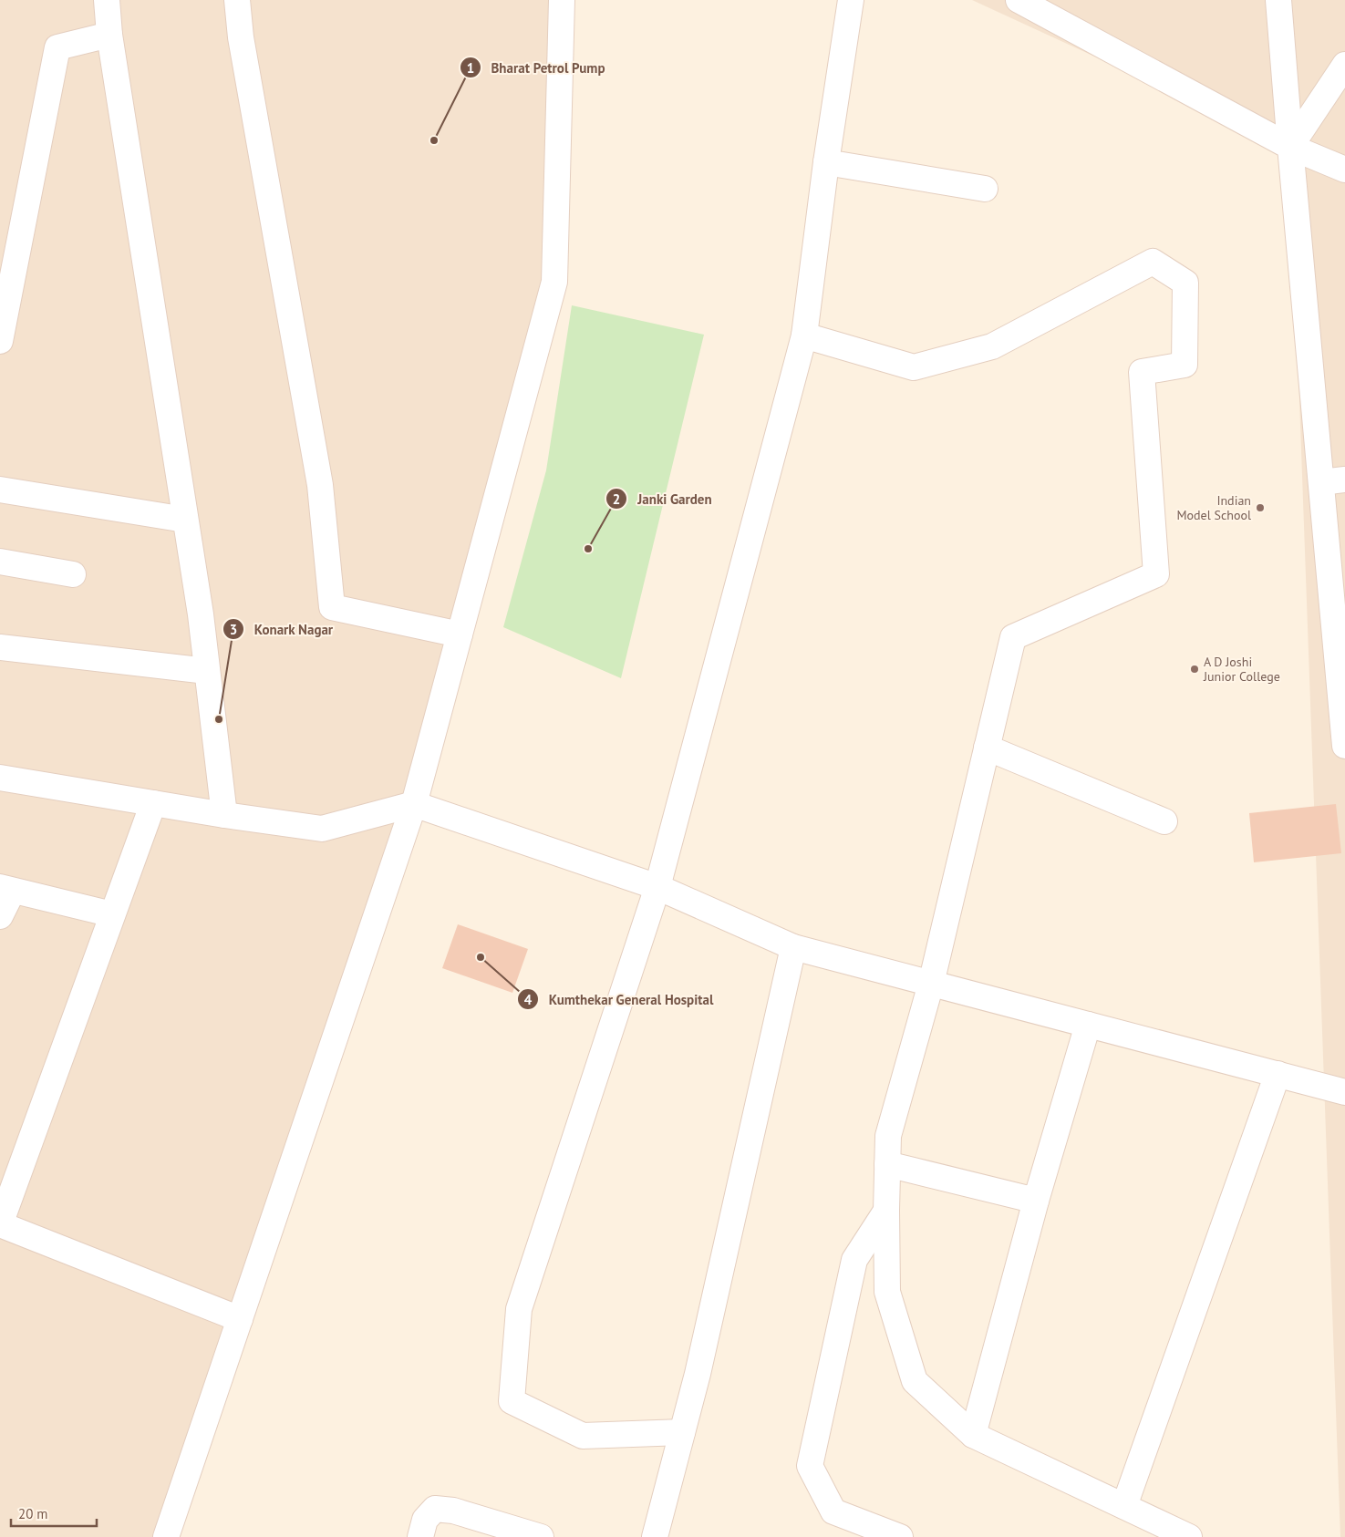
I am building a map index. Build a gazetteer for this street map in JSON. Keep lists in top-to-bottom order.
{
  "places": [
    "Bharat Petrol Pump",
    "Indian Model School",
    "Janki Garden",
    "A D Joshi Junior College",
    "Konark Nagar",
    "Kumthekar General Hospital"
  ],
  "scale_bar": "20 m"
}
